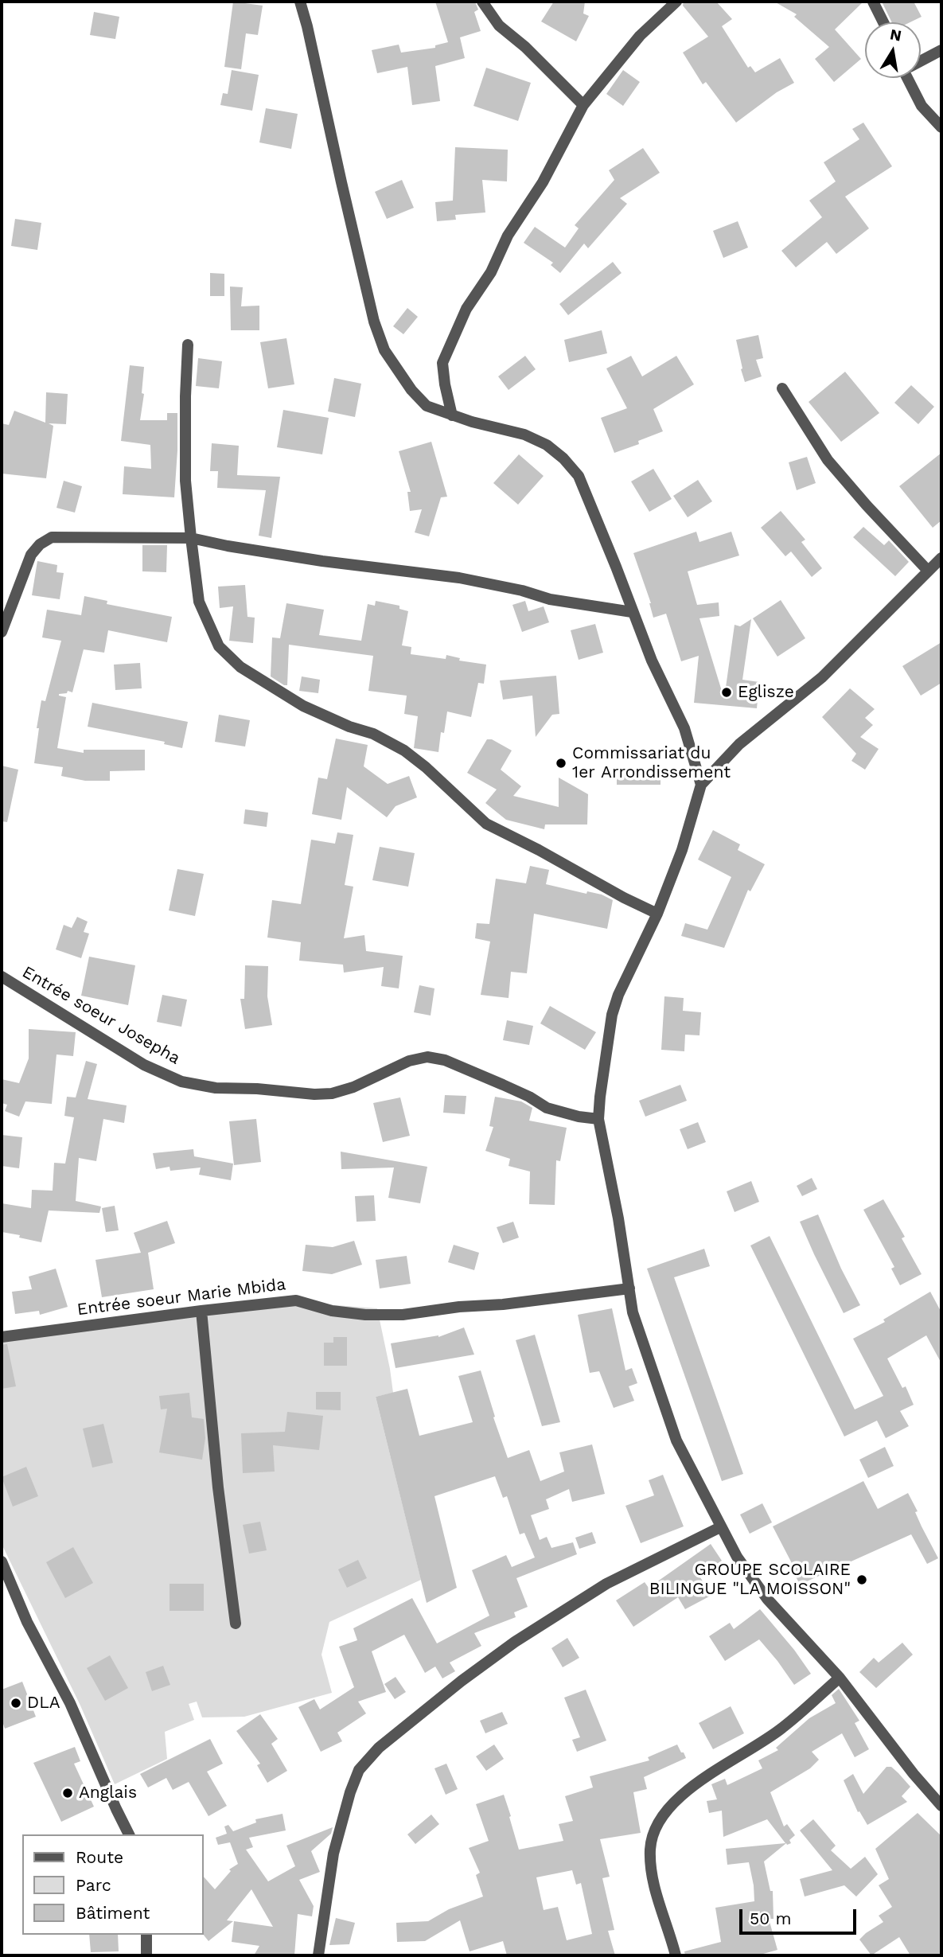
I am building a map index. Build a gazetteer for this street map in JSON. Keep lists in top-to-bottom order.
{
  "streets": {
    "street": ["Entrée soeur Josepha", "Entrée soeur Marie Mbida"]
  },
  "places": [
    "Eglisze",
    "Commissariat du 1er Arrondissement",
    "GROUPE SCOLAIRE BILINGUE \"LA MOISSON\"",
    "DLA",
    "Anglais"
  ],
  "legend": ["Route", "Parc", "Bâtiment"],
  "scale_bar": "50 m",
  "north": "top"
}
